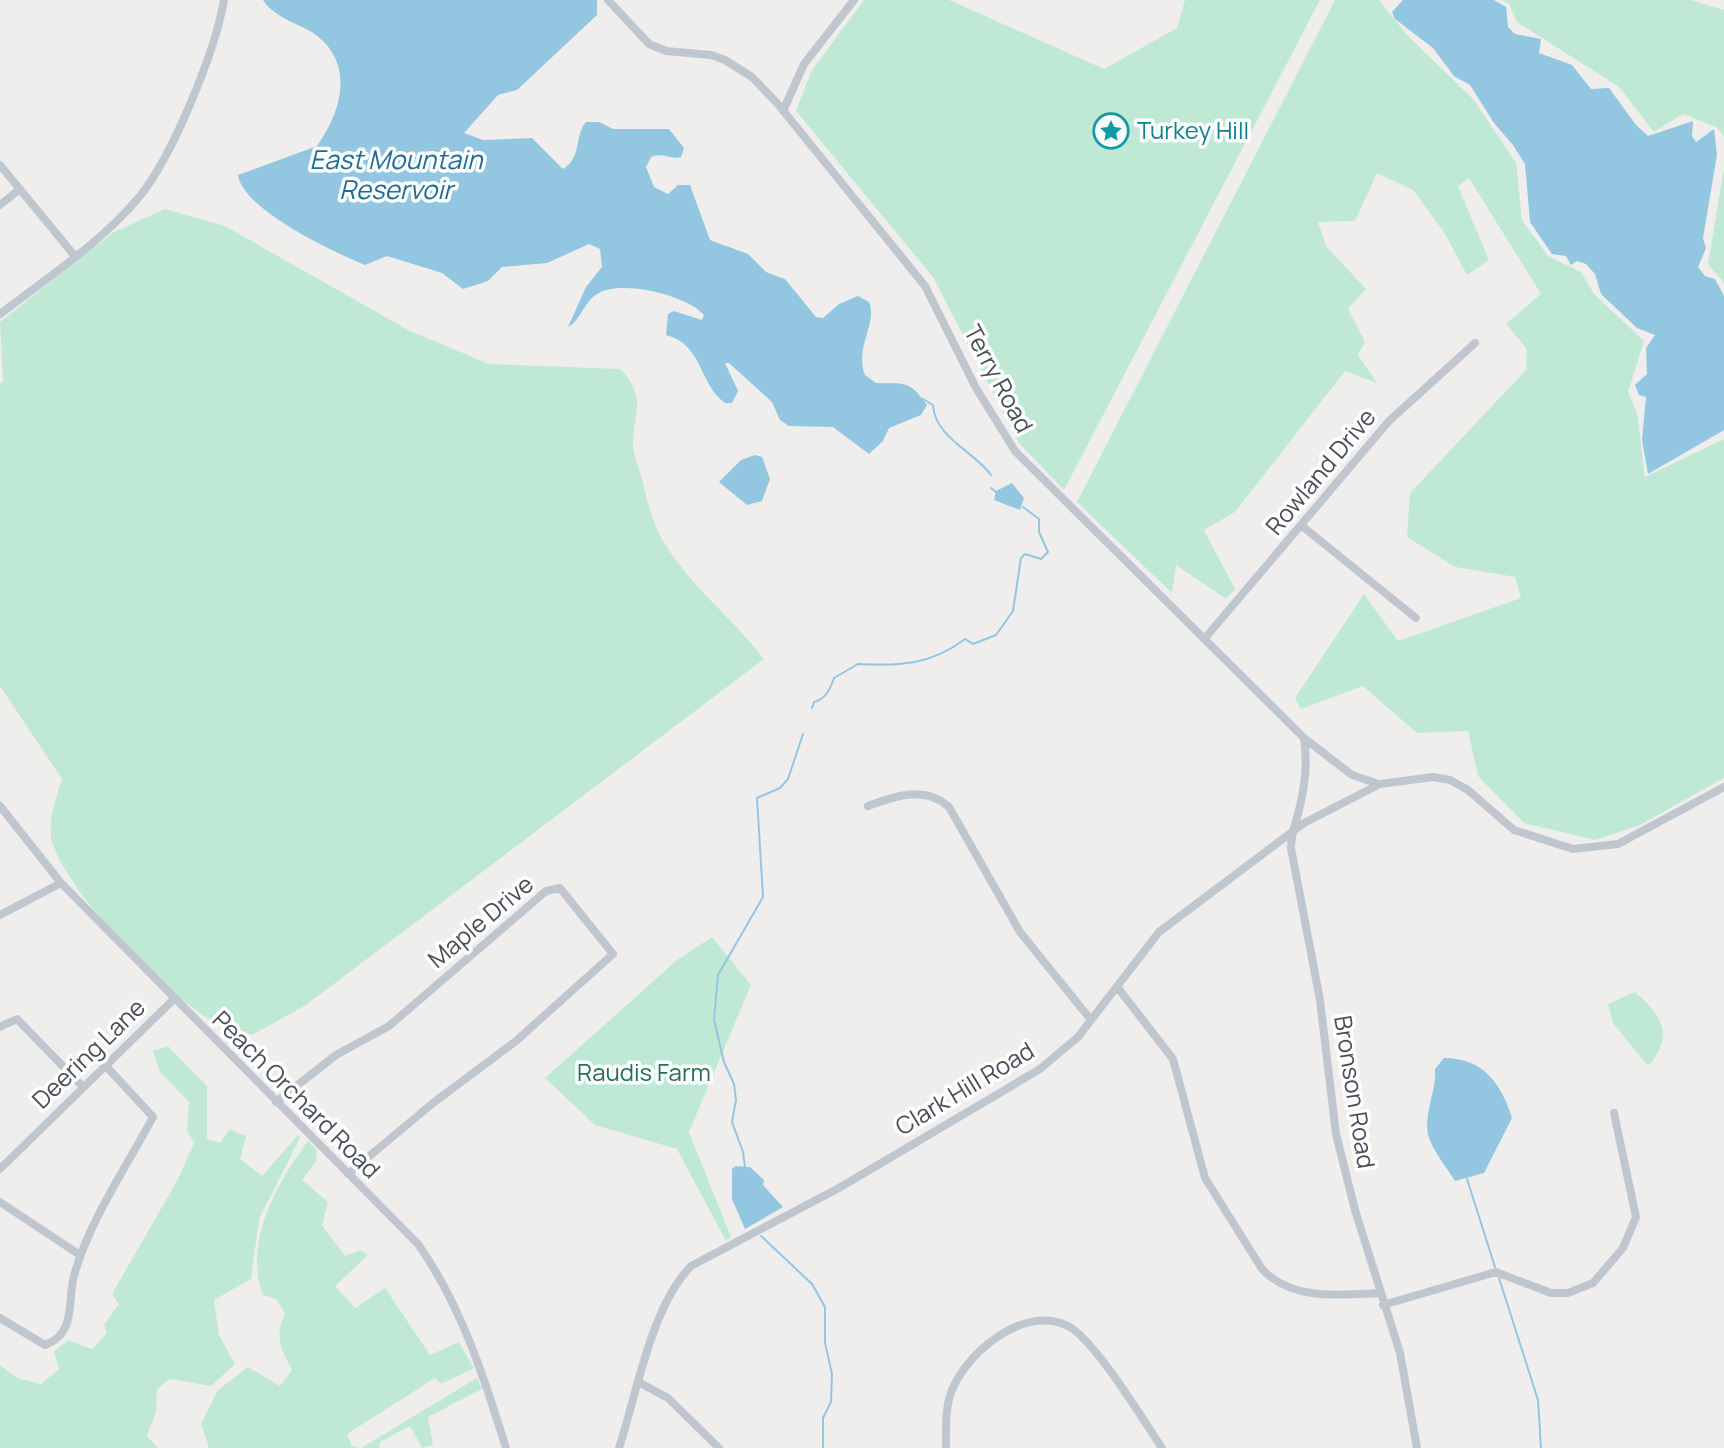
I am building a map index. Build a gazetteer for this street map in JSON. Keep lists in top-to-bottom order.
{
  "streets": {
    "street": [
      "Terry Road",
      "Rowland Drive",
      "Maple Drive",
      "Deering Lane",
      "Clark Hill Road",
      "Bronson Road",
      "Peach Orchard Road"
    ]
  },
  "crossings": [
    ["Terry Road", "Rowland Drive"],
    ["Terry Road", "Clark Hill Road"],
    ["Terry Road", "Bronson Road"],
    ["Maple Drive", "Peach Orchard Road"],
    ["Deering Lane", "Peach Orchard Road"],
    ["Clark Hill Road", "Bronson Road"]
  ],
  "water": ["East Mountain Reservoir"],
  "parks": ["Raudis Farm"],
  "places": {
    "place": ["Turkey Hill"]
  }
}
